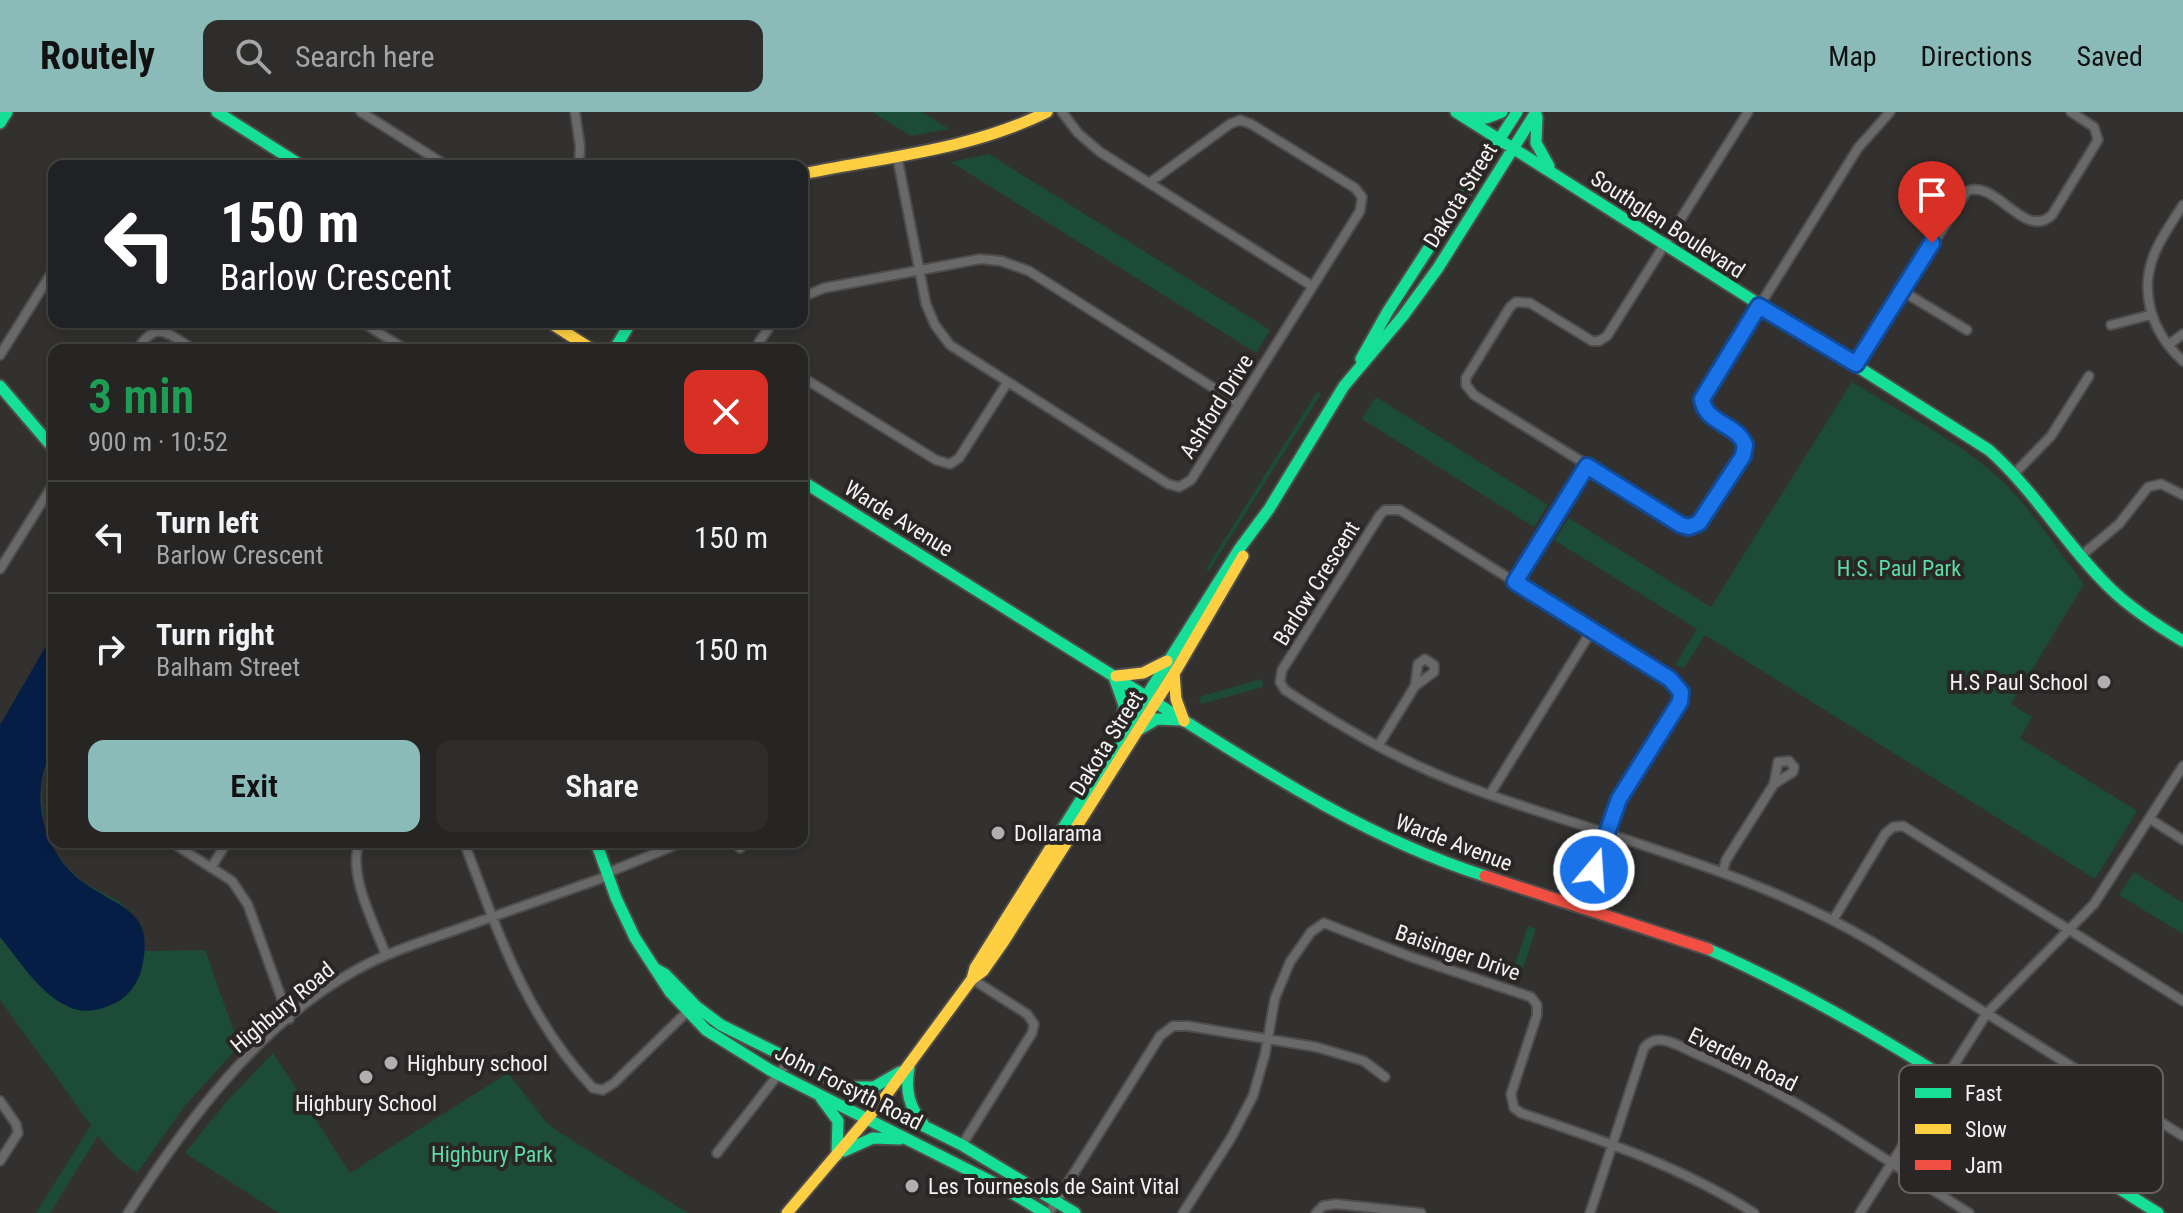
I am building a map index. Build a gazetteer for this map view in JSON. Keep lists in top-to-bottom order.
{
  "streets": {
    "street": [
      "Dakota Street",
      "Southglen Boulevard",
      "Ashford Drive",
      "Warde Avenue",
      "Barlow Crescent",
      "Baisinger Drive",
      "Highbury Road",
      "Everden Road",
      "John Forsyth Road"
    ]
  },
  "crossings": [
    ["Dakota Street", "Southglen Boulevard"],
    ["Dakota Street", "Warde Avenue"],
    ["Dakota Street", "John Forsyth Road"],
    ["Warde Avenue", "Barlow Crescent"],
    ["Baisinger Drive", "Everden Road"],
    ["Highbury Road", "John Forsyth Road"]
  ],
  "parks": ["H.S. Paul Park", "Highbury Park"],
  "places": [
    "H.S Paul School",
    "Dollarama",
    "Highbury school",
    "Highbury School",
    "Les Tournesols de Saint Vital"
  ],
  "legend": ["Fast", "Slow", "Jam"],
  "page": {
    "header": "Routely",
    "search": "Search here",
    "nav": ["Map", "Directions", "Saved"],
    "turn": ["150 m", "Barlow Crescent"],
    "heading": ["3 min", "900 m · 10:52"],
    "list": [
      {
        "name": "Turn left",
        "note": "Barlow Crescent",
        "value": "150 m"
      },
      {
        "name": "Turn right",
        "note": "Balham Street",
        "value": "150 m"
      }
    ],
    "buttons": ["Exit", "Share"]
  }
}
